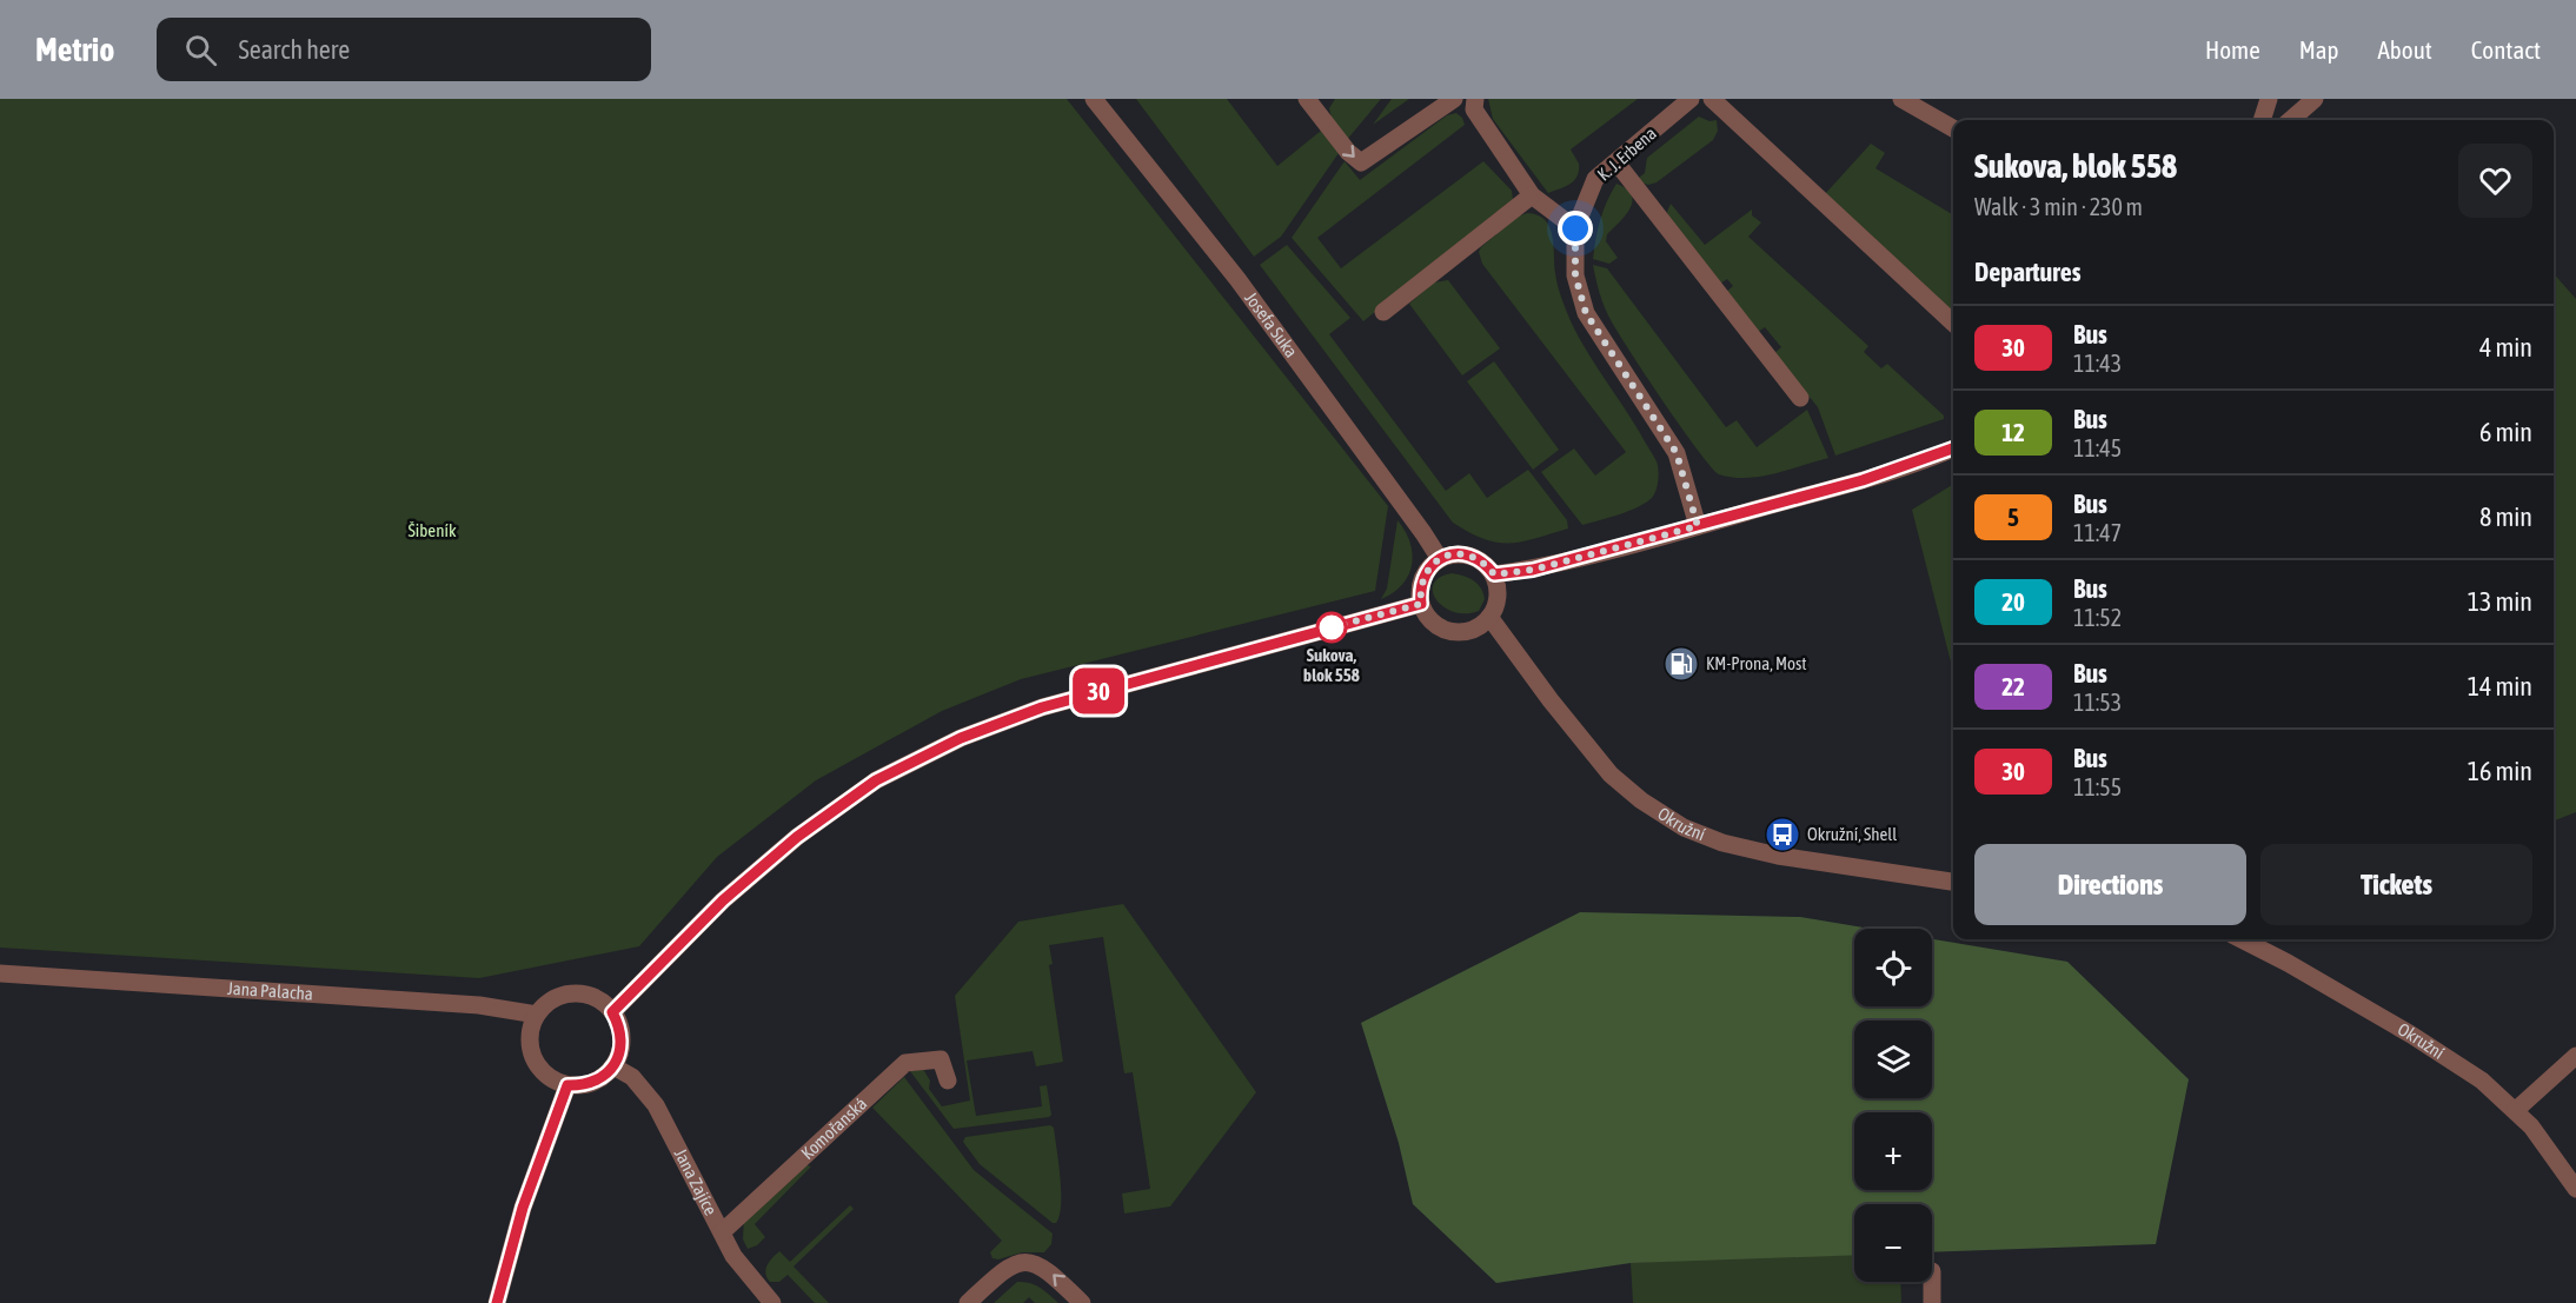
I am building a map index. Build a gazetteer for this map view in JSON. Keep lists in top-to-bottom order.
{
  "streets": {
    "street": [
      "K. J. Erbena",
      "Josefa Suka",
      "Okružní",
      "Jana Palacha",
      "Komořanská",
      "Jana Zajíce"
    ]
  },
  "crossings": [
    ["Josefa Suka", "Okružní"],
    ["Jana Palacha", "Jana Zajíce"],
    ["Komořanská", "Jana Zajíce"]
  ],
  "parks": ["Šibeník"],
  "places": {
    "other": ["Sukova, blok 558"],
    "fuel station": ["KM-Prona, Most"],
    "bus stop": ["Okružní, Shell"]
  },
  "lines": ["bus line 30"],
  "page": {
    "header": "Metrio",
    "search": "Search here",
    "nav": [
      "Home",
      "Map",
      "About",
      "Contact"
    ],
    "on_map": "30",
    "heading": [
      ["Sukova, blok 558", "Walk · 3 min · 230 m"],
      "Departures"
    ],
    "list": [
      {
        "mark": "30",
        "name": "Bus",
        "note": "11:43",
        "value": "4 min"
      },
      {
        "mark": "12",
        "name": "Bus",
        "note": "11:45",
        "value": "6 min"
      },
      {
        "mark": "5",
        "name": "Bus",
        "note": "11:47",
        "value": "8 min"
      },
      {
        "mark": "20",
        "name": "Bus",
        "note": "11:52",
        "value": "13 min"
      },
      {
        "mark": "22",
        "name": "Bus",
        "note": "11:53",
        "value": "14 min"
      },
      {
        "mark": "30",
        "name": "Bus",
        "note": "11:55",
        "value": "16 min"
      }
    ],
    "buttons": ["Directions", "Tickets"],
    "map_buttons": ["+", "−"]
  }
}
